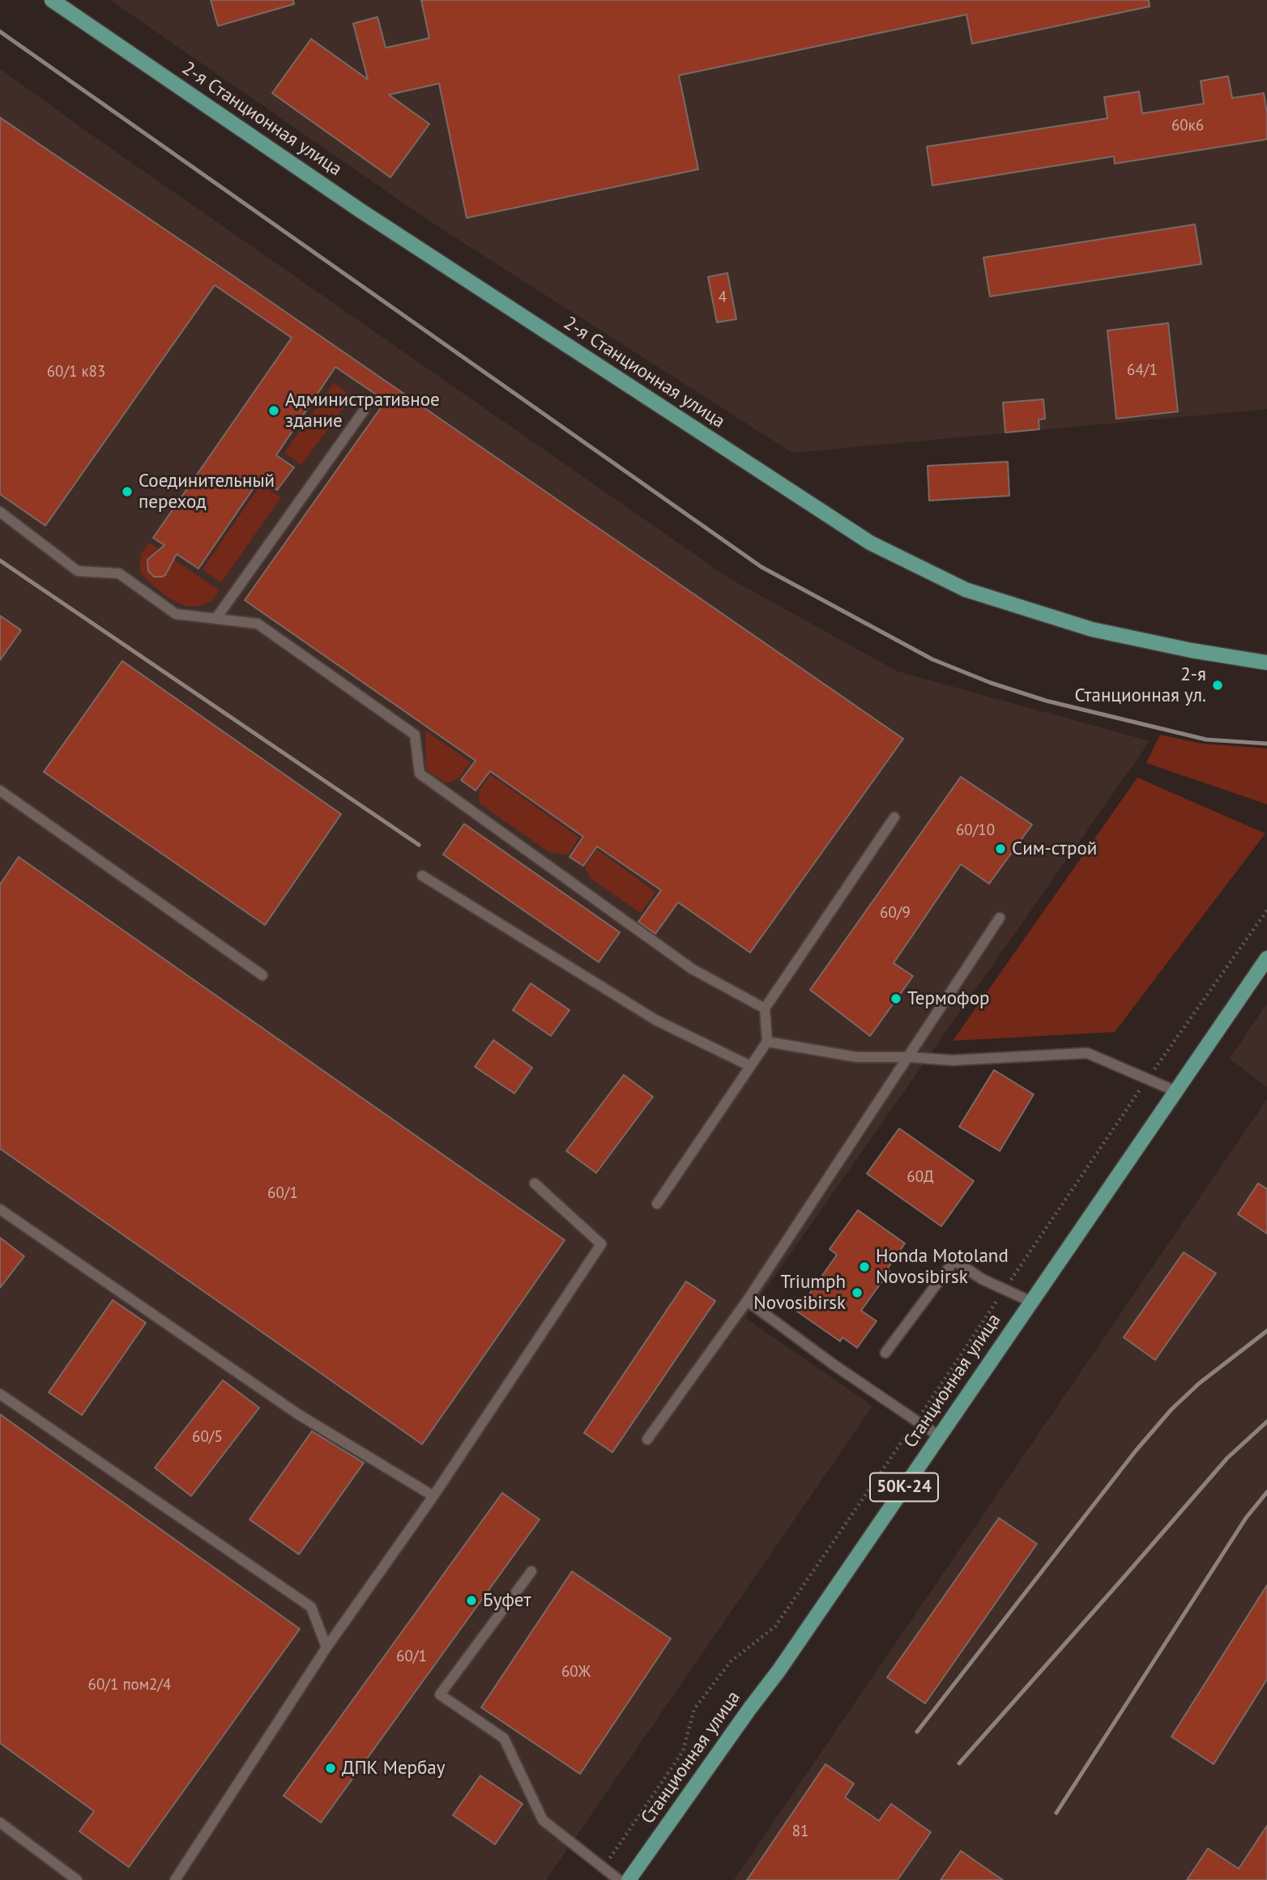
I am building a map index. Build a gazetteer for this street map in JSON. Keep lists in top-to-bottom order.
{
  "streets": {
    "main road": ["2-я Станционная улица", "Станционная улица", "50К-24"]
  },
  "places": [
    "Административное здание",
    "Соединительный переход",
    "2-я Станционная ул.",
    "Сим-строй",
    "Термофор",
    "Honda Motoland Novosibirsk",
    "Triumph Novosibirsk",
    "Буфет",
    "ДПК Мербау"
  ],
  "house_numbers": [
    "60к6",
    "4",
    "64/1",
    "60/1 к83",
    "60/10",
    "60/9",
    "60Д",
    "60/1",
    "60/5",
    "60/1",
    "60Ж",
    "60/1 пом2/4",
    "81"
  ]
}
